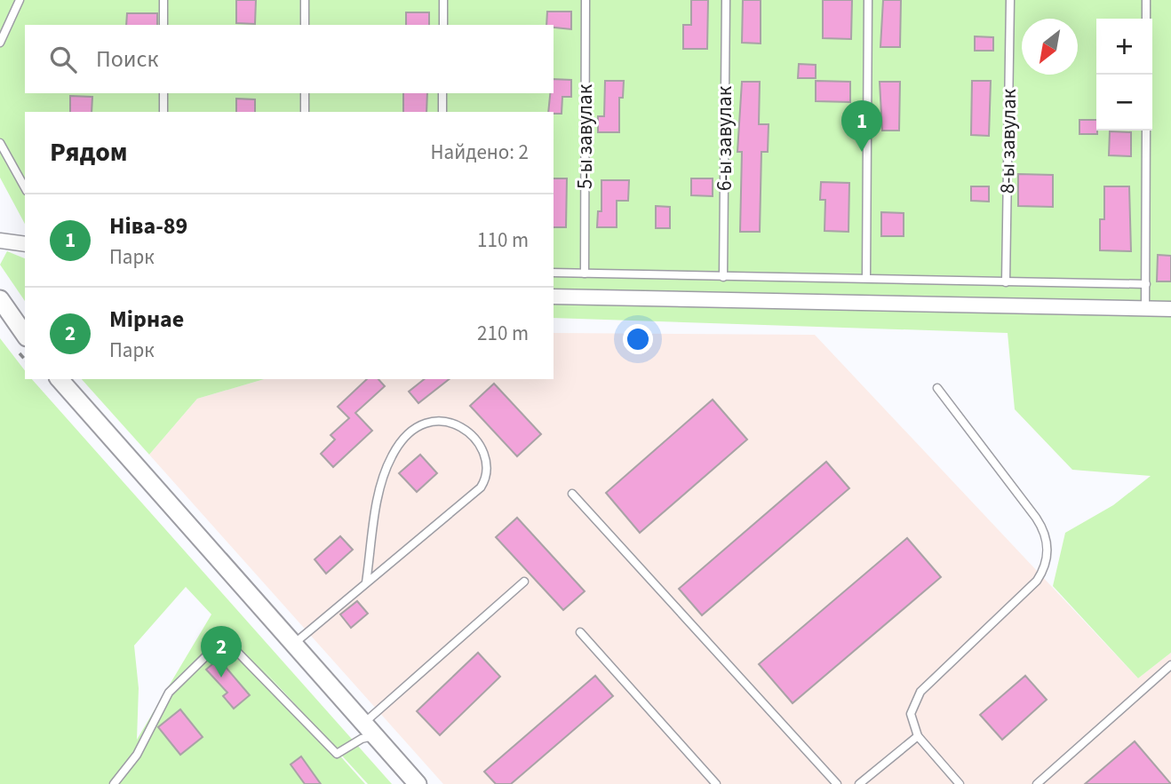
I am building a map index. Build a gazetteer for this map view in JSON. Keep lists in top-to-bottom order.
{
  "streets": {
    "lane": ["5-ы завулак", "6-ы завулак", "8-ы завулак"]
  },
  "north": "bottom left",
  "page": {
    "map_buttons": ["+", "−"],
    "search": "Поиск",
    "pins": ["1", "2"],
    "heading": ["Рядом", "Найдено: 2"],
    "list": [
      {
        "mark": "1",
        "name": "Ніва-89",
        "note": "Парк",
        "value": "110 m"
      },
      {
        "mark": "2",
        "name": "Мірнае",
        "note": "Парк",
        "value": "210 m"
      }
    ]
  }
}
